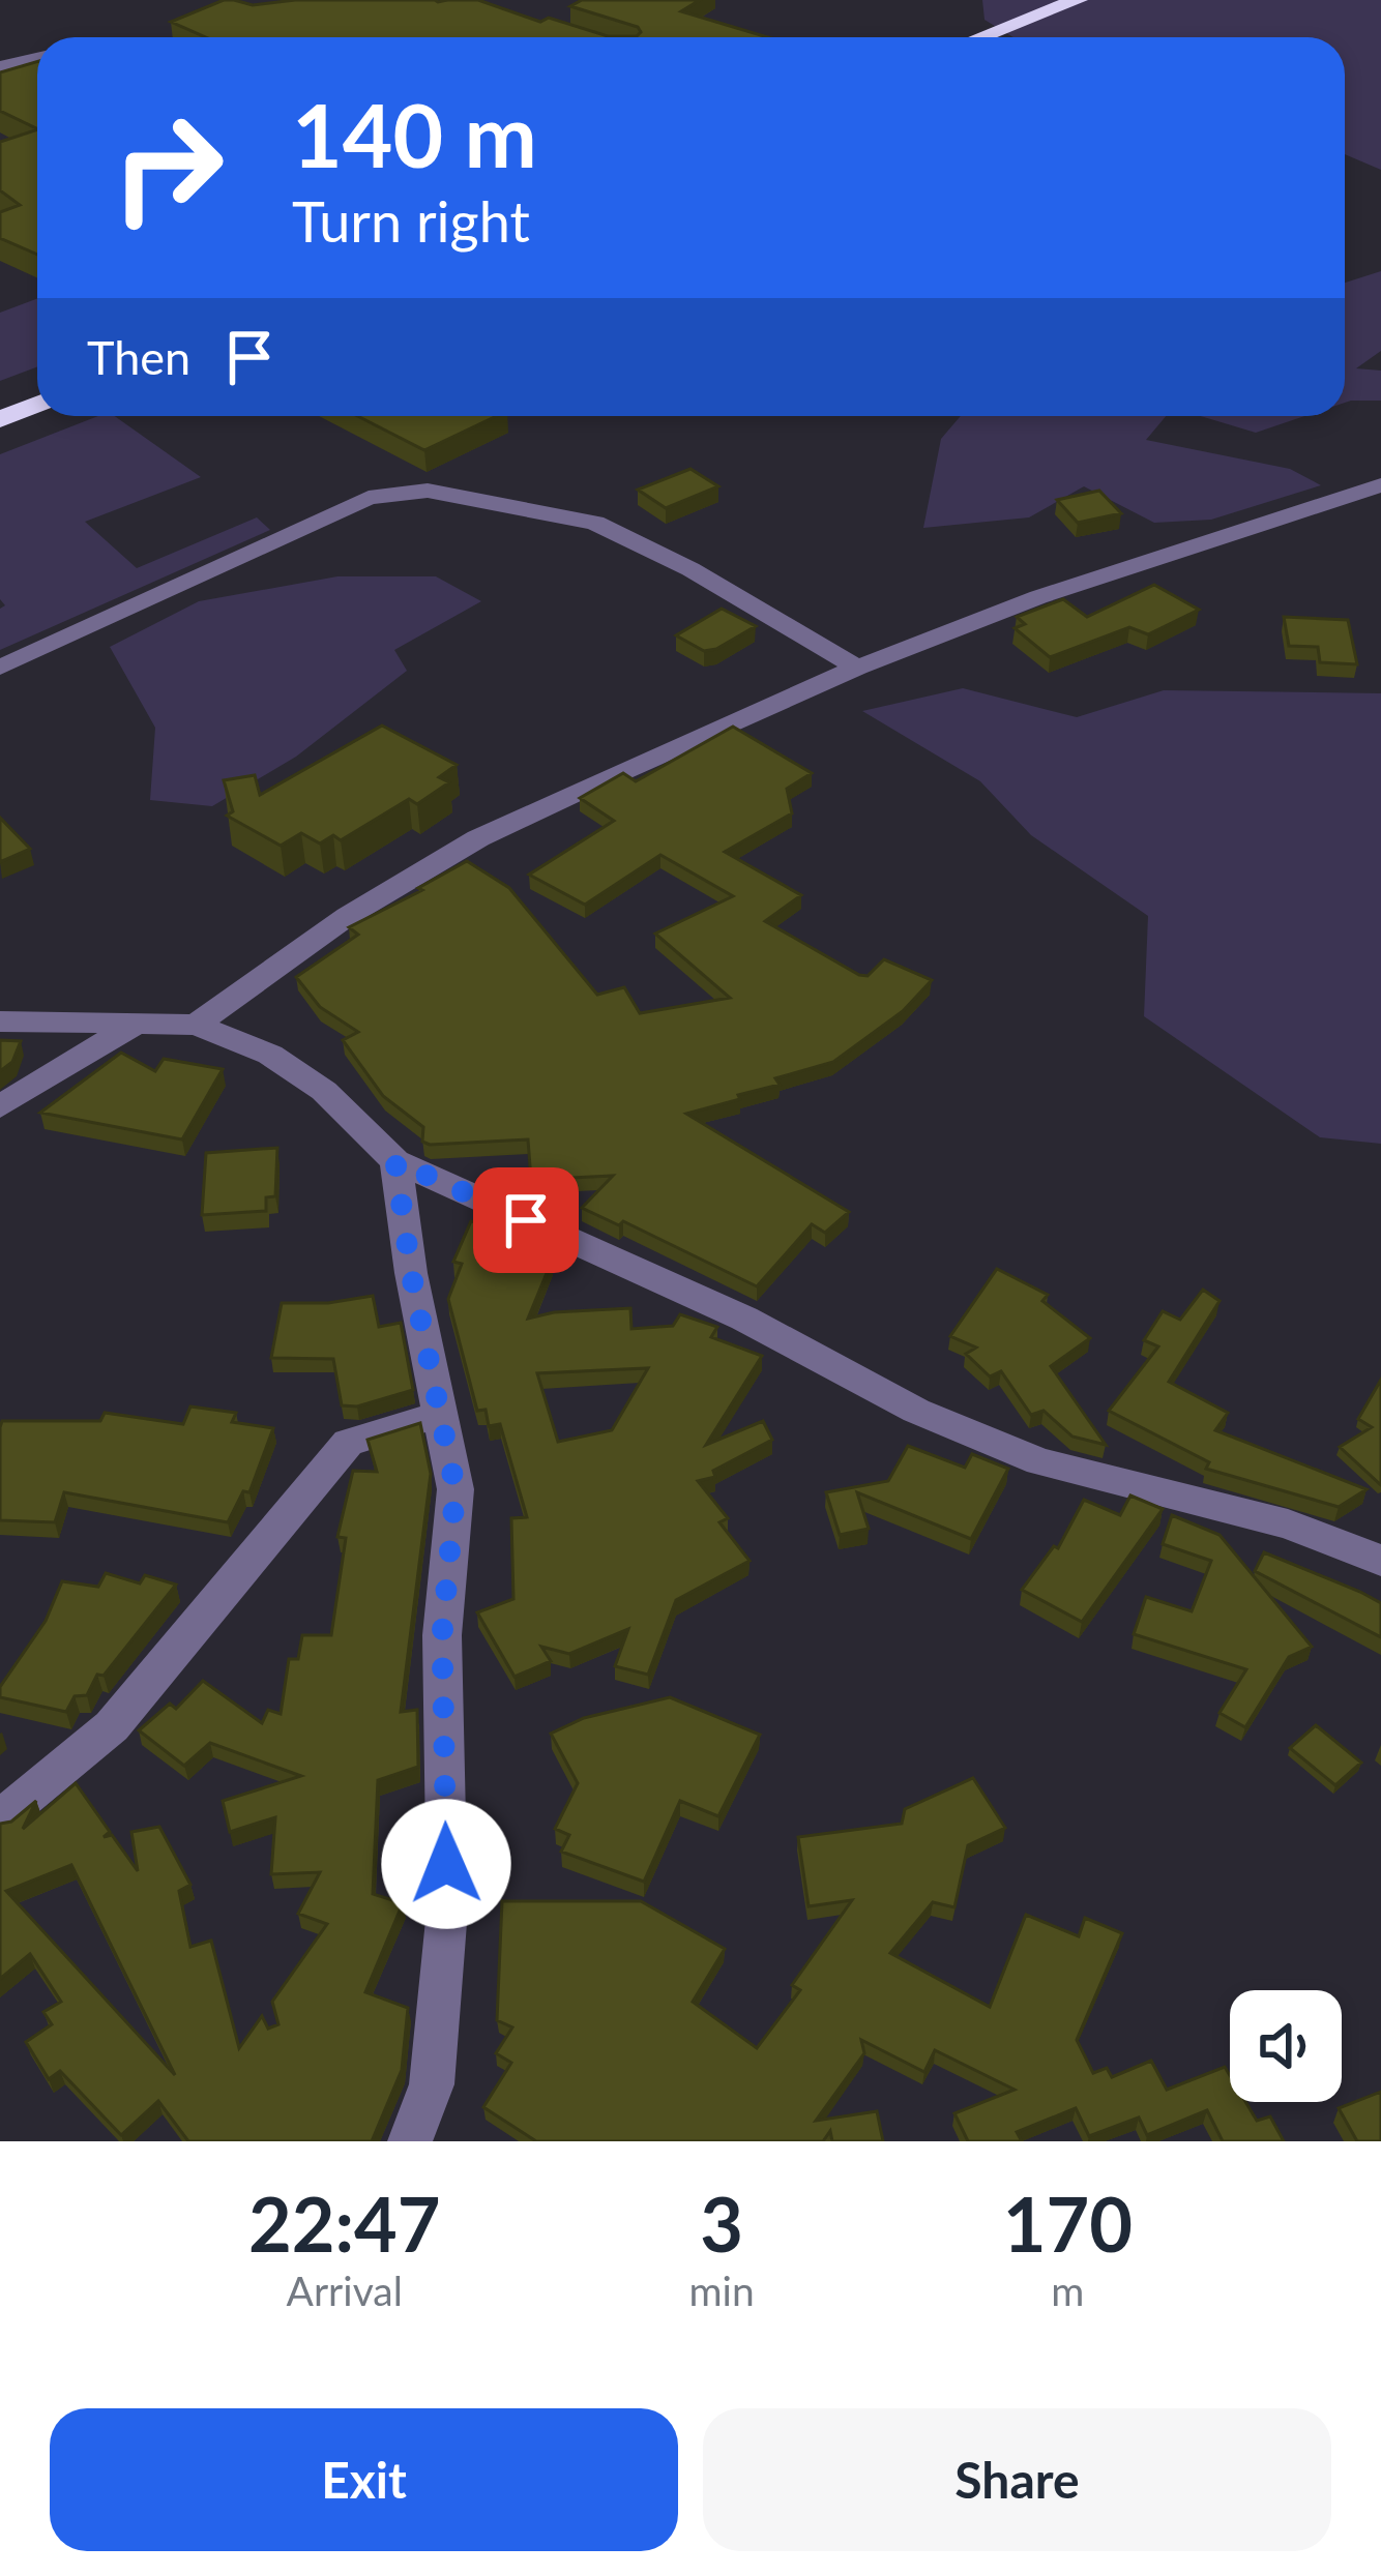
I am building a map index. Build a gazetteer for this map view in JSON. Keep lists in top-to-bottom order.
{
  "page": {
    "turn": ["140 m", "Turn right"],
    "then": "Then",
    "eta": [
      "22:47",
      "Arrival",
      "3",
      "min",
      "170",
      "m"
    ],
    "buttons": ["Exit", "Share"]
  }
}
